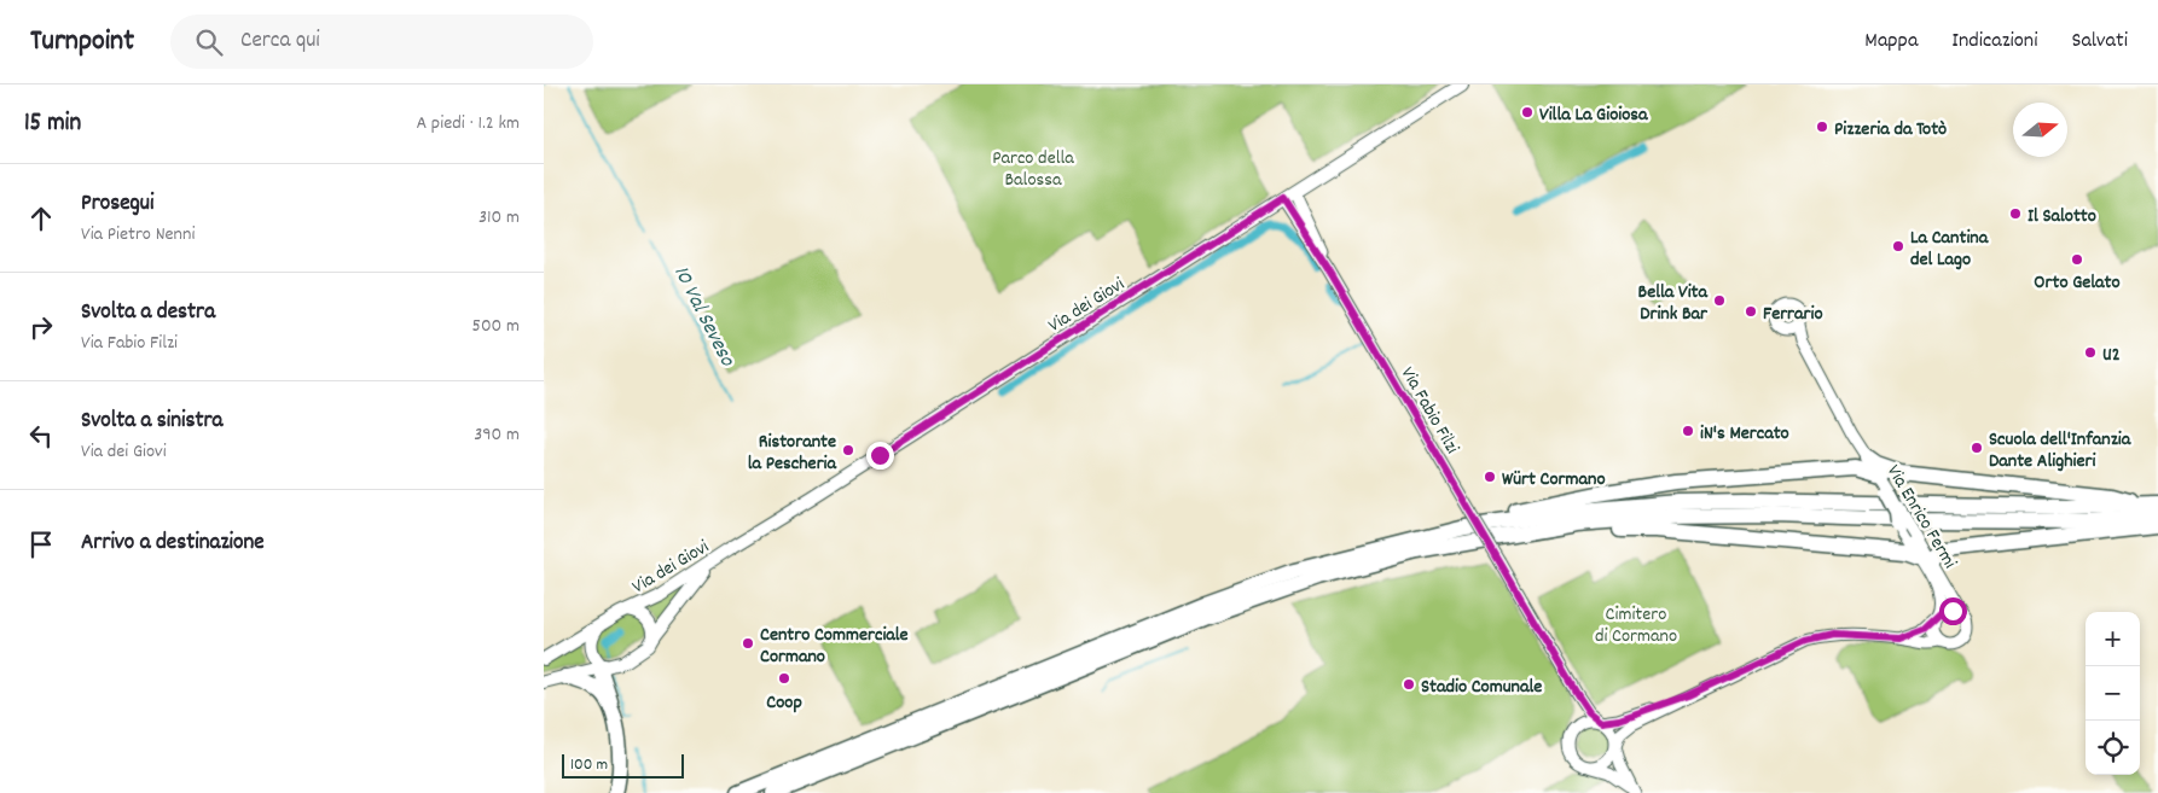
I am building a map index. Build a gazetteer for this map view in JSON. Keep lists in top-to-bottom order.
{
  "streets": {
    "main road": ["Via dei Giovi"],
    "street": ["Via Fabio Filzi", "Via Enrico Fermi"]
  },
  "crossings": [
    ["Via dei Giovi", "Via Fabio Filzi"]
  ],
  "water": ["10 Val Seveso"],
  "parks": ["Parco della Balossa", "Cimitero di Cormano"],
  "places": [
    "Villa La Gioiosa",
    "Pizzeria da Totò",
    "Il Salotto",
    "La Cantina del Lago",
    "Orto Gelato",
    "Bella Vita Drink Bar",
    "Ferrario",
    "U2",
    "iN's Mercato",
    "Scuola dell'Infanzia Dante Alighieri",
    "Ristorante la Pescheria",
    "Würt Cormano",
    "Centro Commerciale Cormano",
    "Coop",
    "Stadio Comunale"
  ],
  "scale_bar": "100 m",
  "north": "right",
  "page": {
    "header": "Turnpoint",
    "search": "Cerca qui",
    "nav": ["Mappa", "Indicazioni", "Salvati"],
    "heading": ["15 min", "A piedi · 1.2 km"],
    "list": [
      ["Prosegui", "Via Pietro Nenni", "310 m"],
      ["Svolta a destra", "Via Fabio Filzi", "500 m"],
      ["Svolta a sinistra", "Via dei Giovi", "390 m"],
      "Arrivo a destinazione"
    ],
    "map_buttons": ["+", "−"],
    "scale": "100 m"
  }
}
